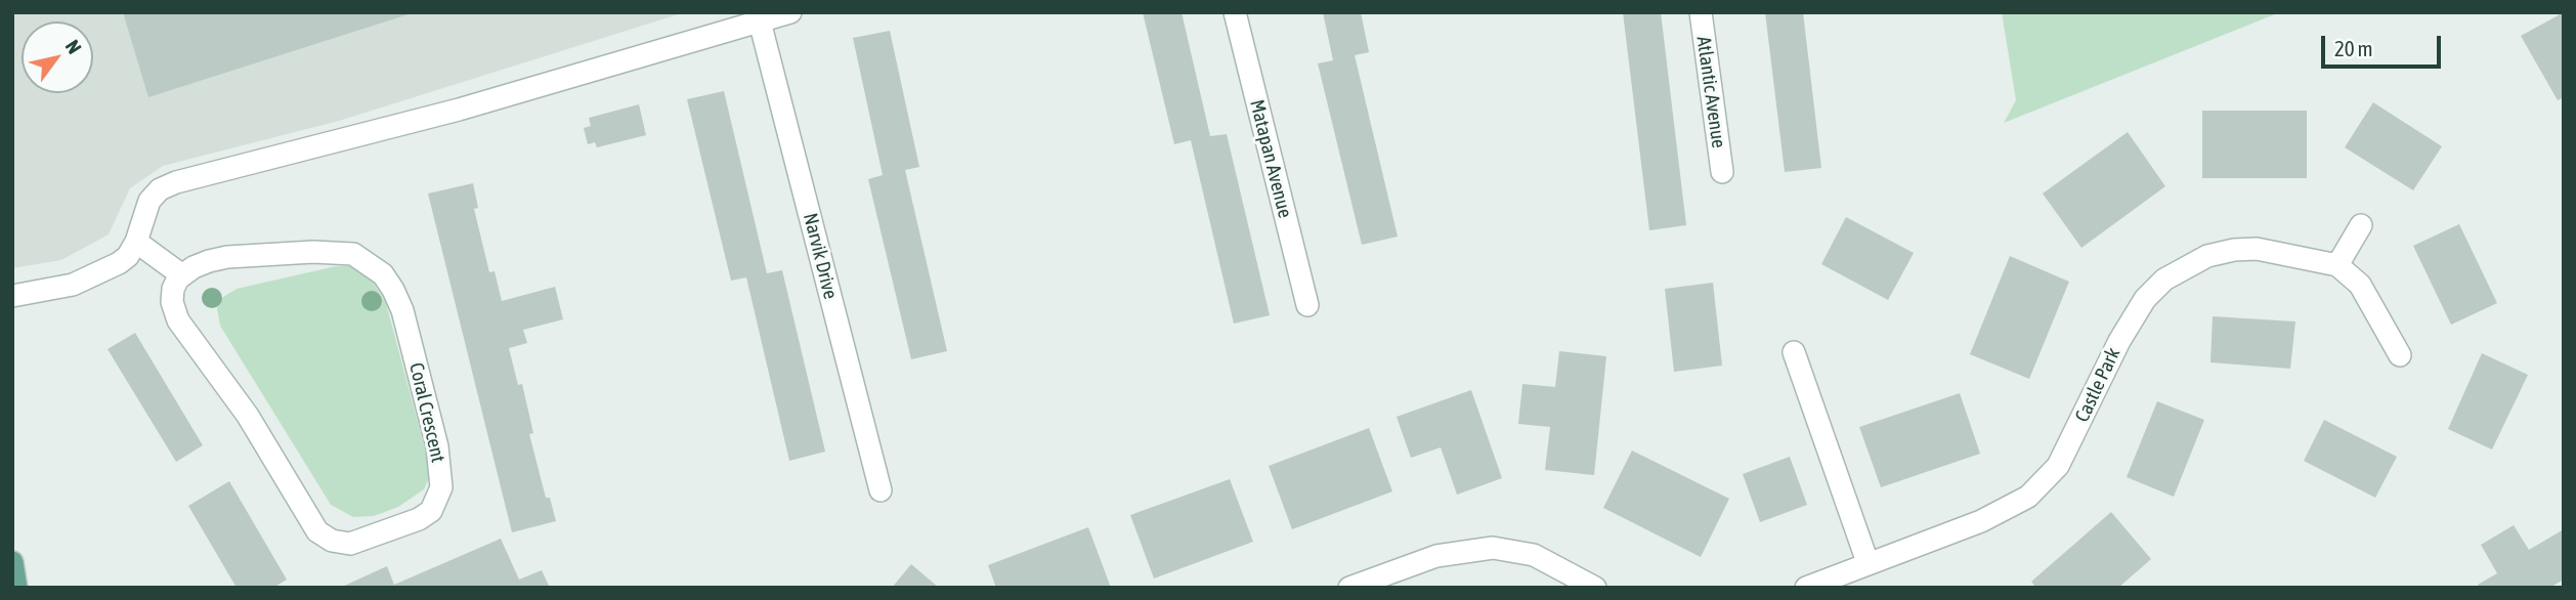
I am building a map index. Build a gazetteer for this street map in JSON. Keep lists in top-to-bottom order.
{
  "streets": {
    "street": [
      "Atlantic Avenue",
      "Matapan Avenue",
      "Narvik Drive",
      "Castle Park",
      "Coral Crescent"
    ]
  },
  "scale_bar": "20 m",
  "north": "top right"
}
